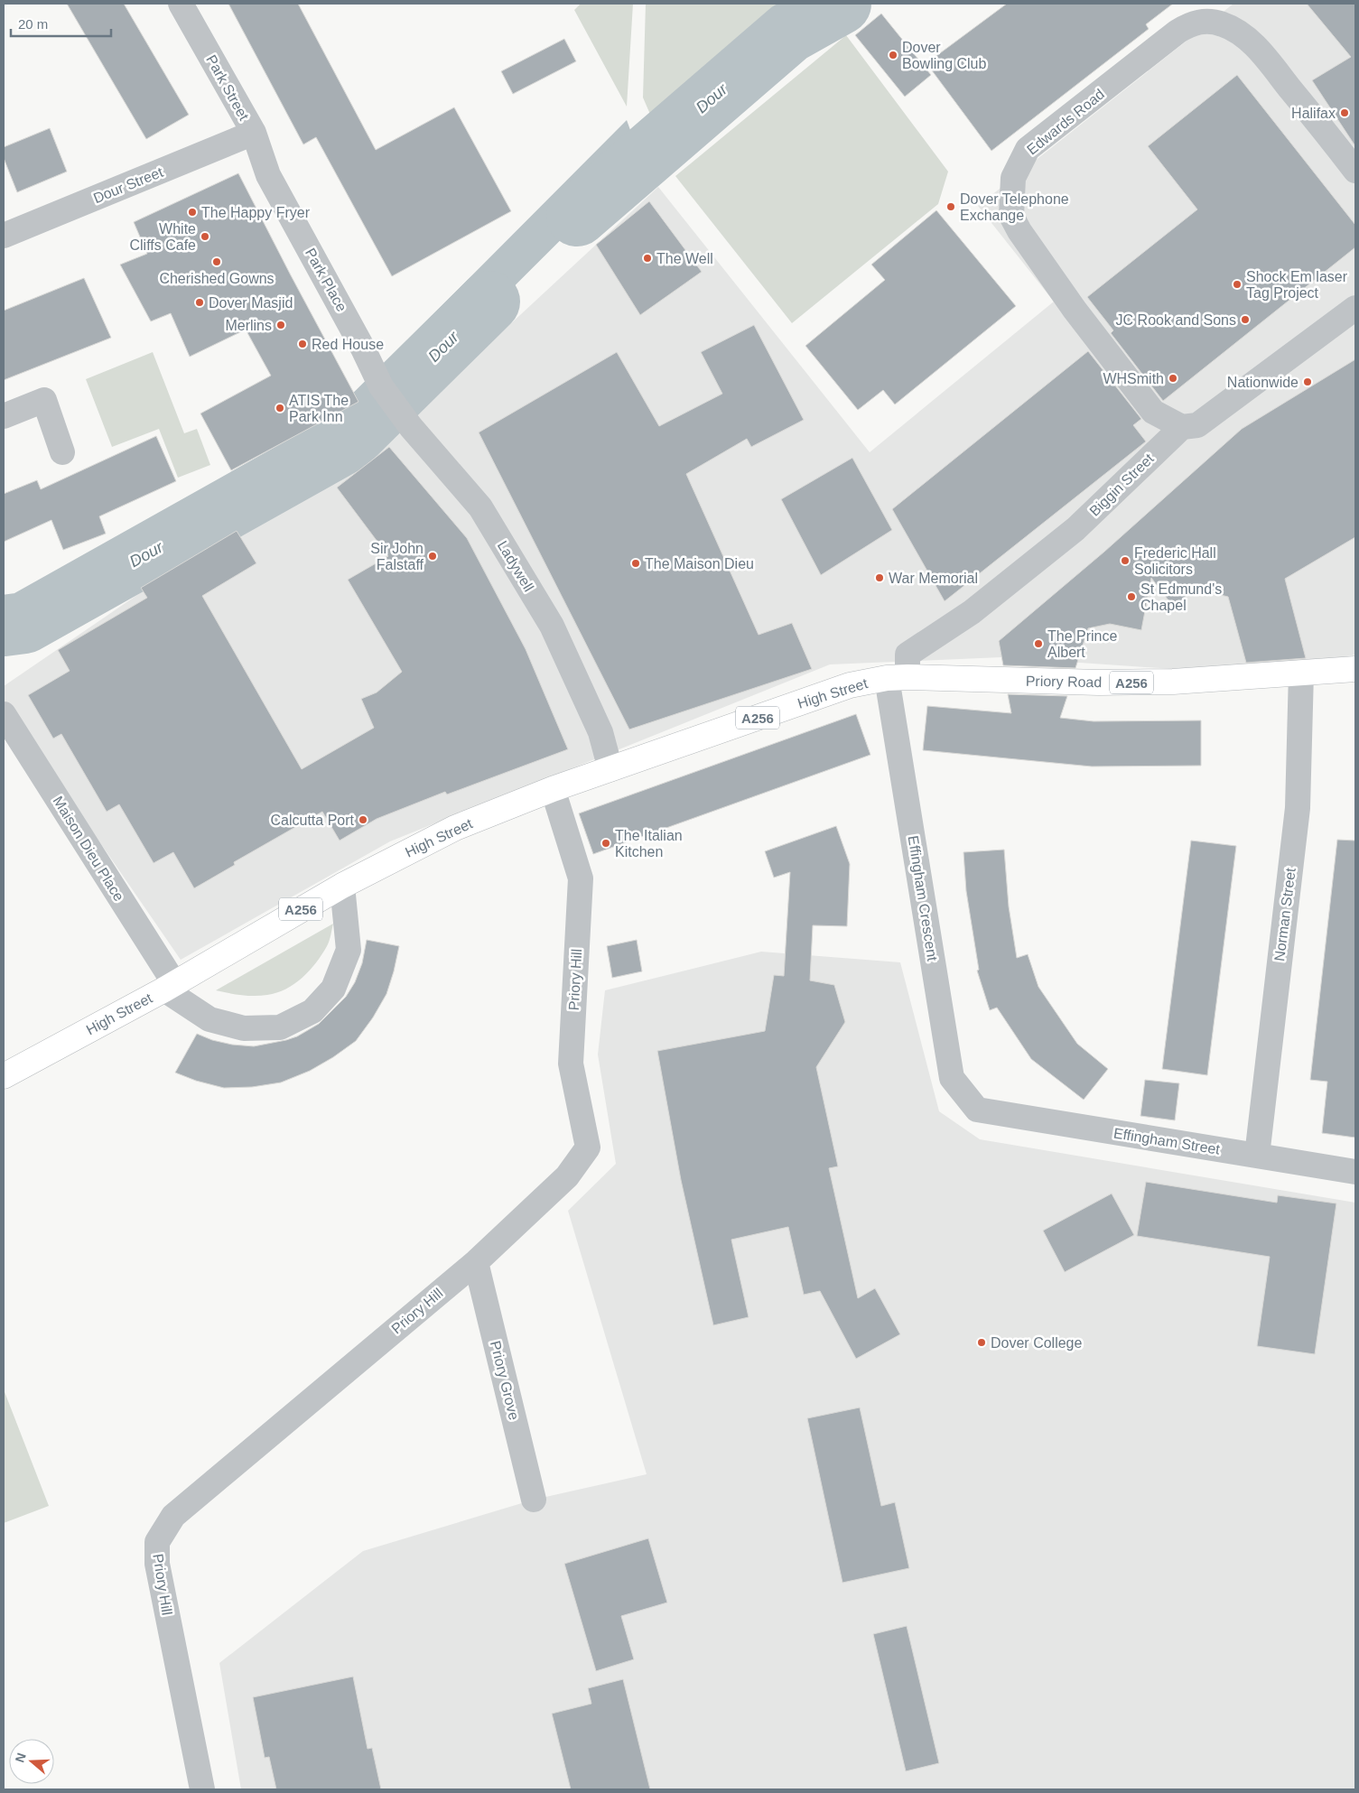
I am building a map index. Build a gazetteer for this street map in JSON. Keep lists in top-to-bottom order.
{
  "streets": {
    "main road": ["Priory Road", "A256", "High Street"],
    "street": [
      "Park Street",
      "Edwards Road",
      "Dour Street",
      "Park Place",
      "Biggin Street",
      "Ladywell",
      "Maison Dieu Place",
      "Effingham Crescent",
      "Norman Street",
      "Priory Hill",
      "Effingham Street",
      "Priory Grove"
    ]
  },
  "crossings": [
    ["Park Street", "Dour Street"],
    ["Park Street", "Park Place"],
    ["Edwards Road", "Biggin Street"],
    ["Park Place", "Ladywell"],
    ["Biggin Street", "Priory Road"],
    ["Biggin Street", "High Street"],
    ["Biggin Street", "Effingham Crescent"],
    ["Ladywell", "High Street"],
    ["Priory Road", "High Street"],
    ["Priory Road", "Effingham Crescent"],
    ["Priory Road", "Norman Street"],
    ["High Street", "Maison Dieu Place"],
    ["High Street", "Effingham Crescent"],
    ["High Street", "Priory Hill"],
    ["Effingham Crescent", "Effingham Street"],
    ["Norman Street", "Effingham Street"],
    ["Priory Hill", "Priory Grove"]
  ],
  "water": ["Dour"],
  "places": [
    "Dover Bowling Club",
    "Halifax",
    "Dover Telephone Exchange",
    "The Happy Fryer",
    "White Cliffs Cafe",
    "The Well",
    "Cherished Gowns",
    "Shock Em laser Tag Project",
    "Dover Masjid",
    "JC Rook and Sons",
    "Merlins",
    "Red House",
    "WHSmith",
    "Nationwide",
    "ATIS The Park Inn",
    "Sir John Falstaff",
    "Frederic Hall Solicitors",
    "The Maison Dieu",
    "War Memorial",
    "St Edmund's Chapel",
    "The Prince Albert",
    "Calcutta Port",
    "The Italian Kitchen",
    "Dover College"
  ],
  "scale_bar": "20 m",
  "north": "left"
}
